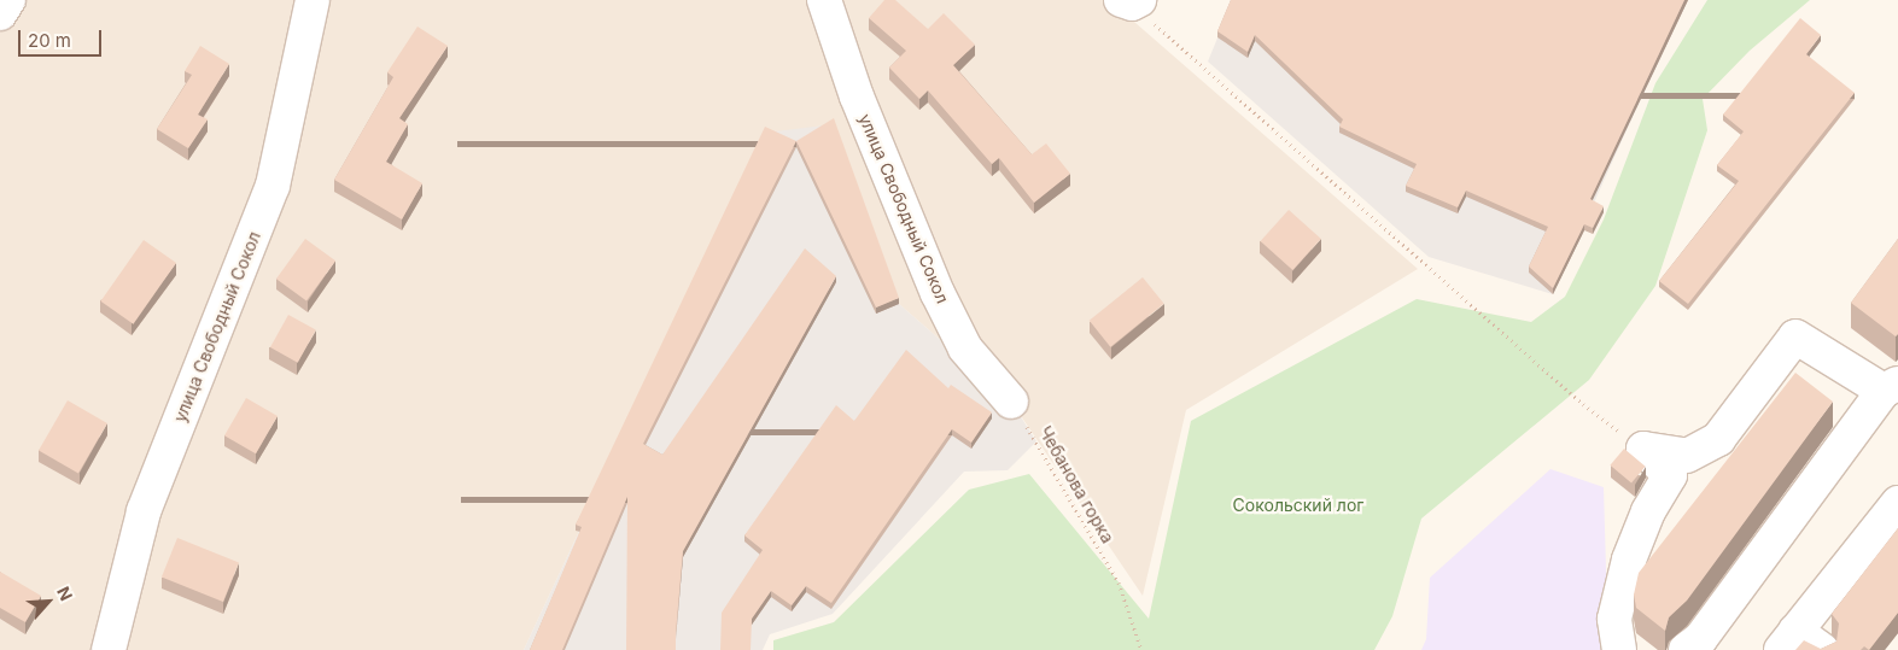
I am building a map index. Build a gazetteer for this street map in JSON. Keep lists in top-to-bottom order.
{
  "streets": {
    "street": ["улица Свободный Сокол"],
    "path": ["Чебанова горка"]
  },
  "crossings": [
    ["улица Свободный Сокол", "Чебанова горка"]
  ],
  "parks": ["Сокольский лог"],
  "scale_bar": "20 m",
  "north": "top right"
}
